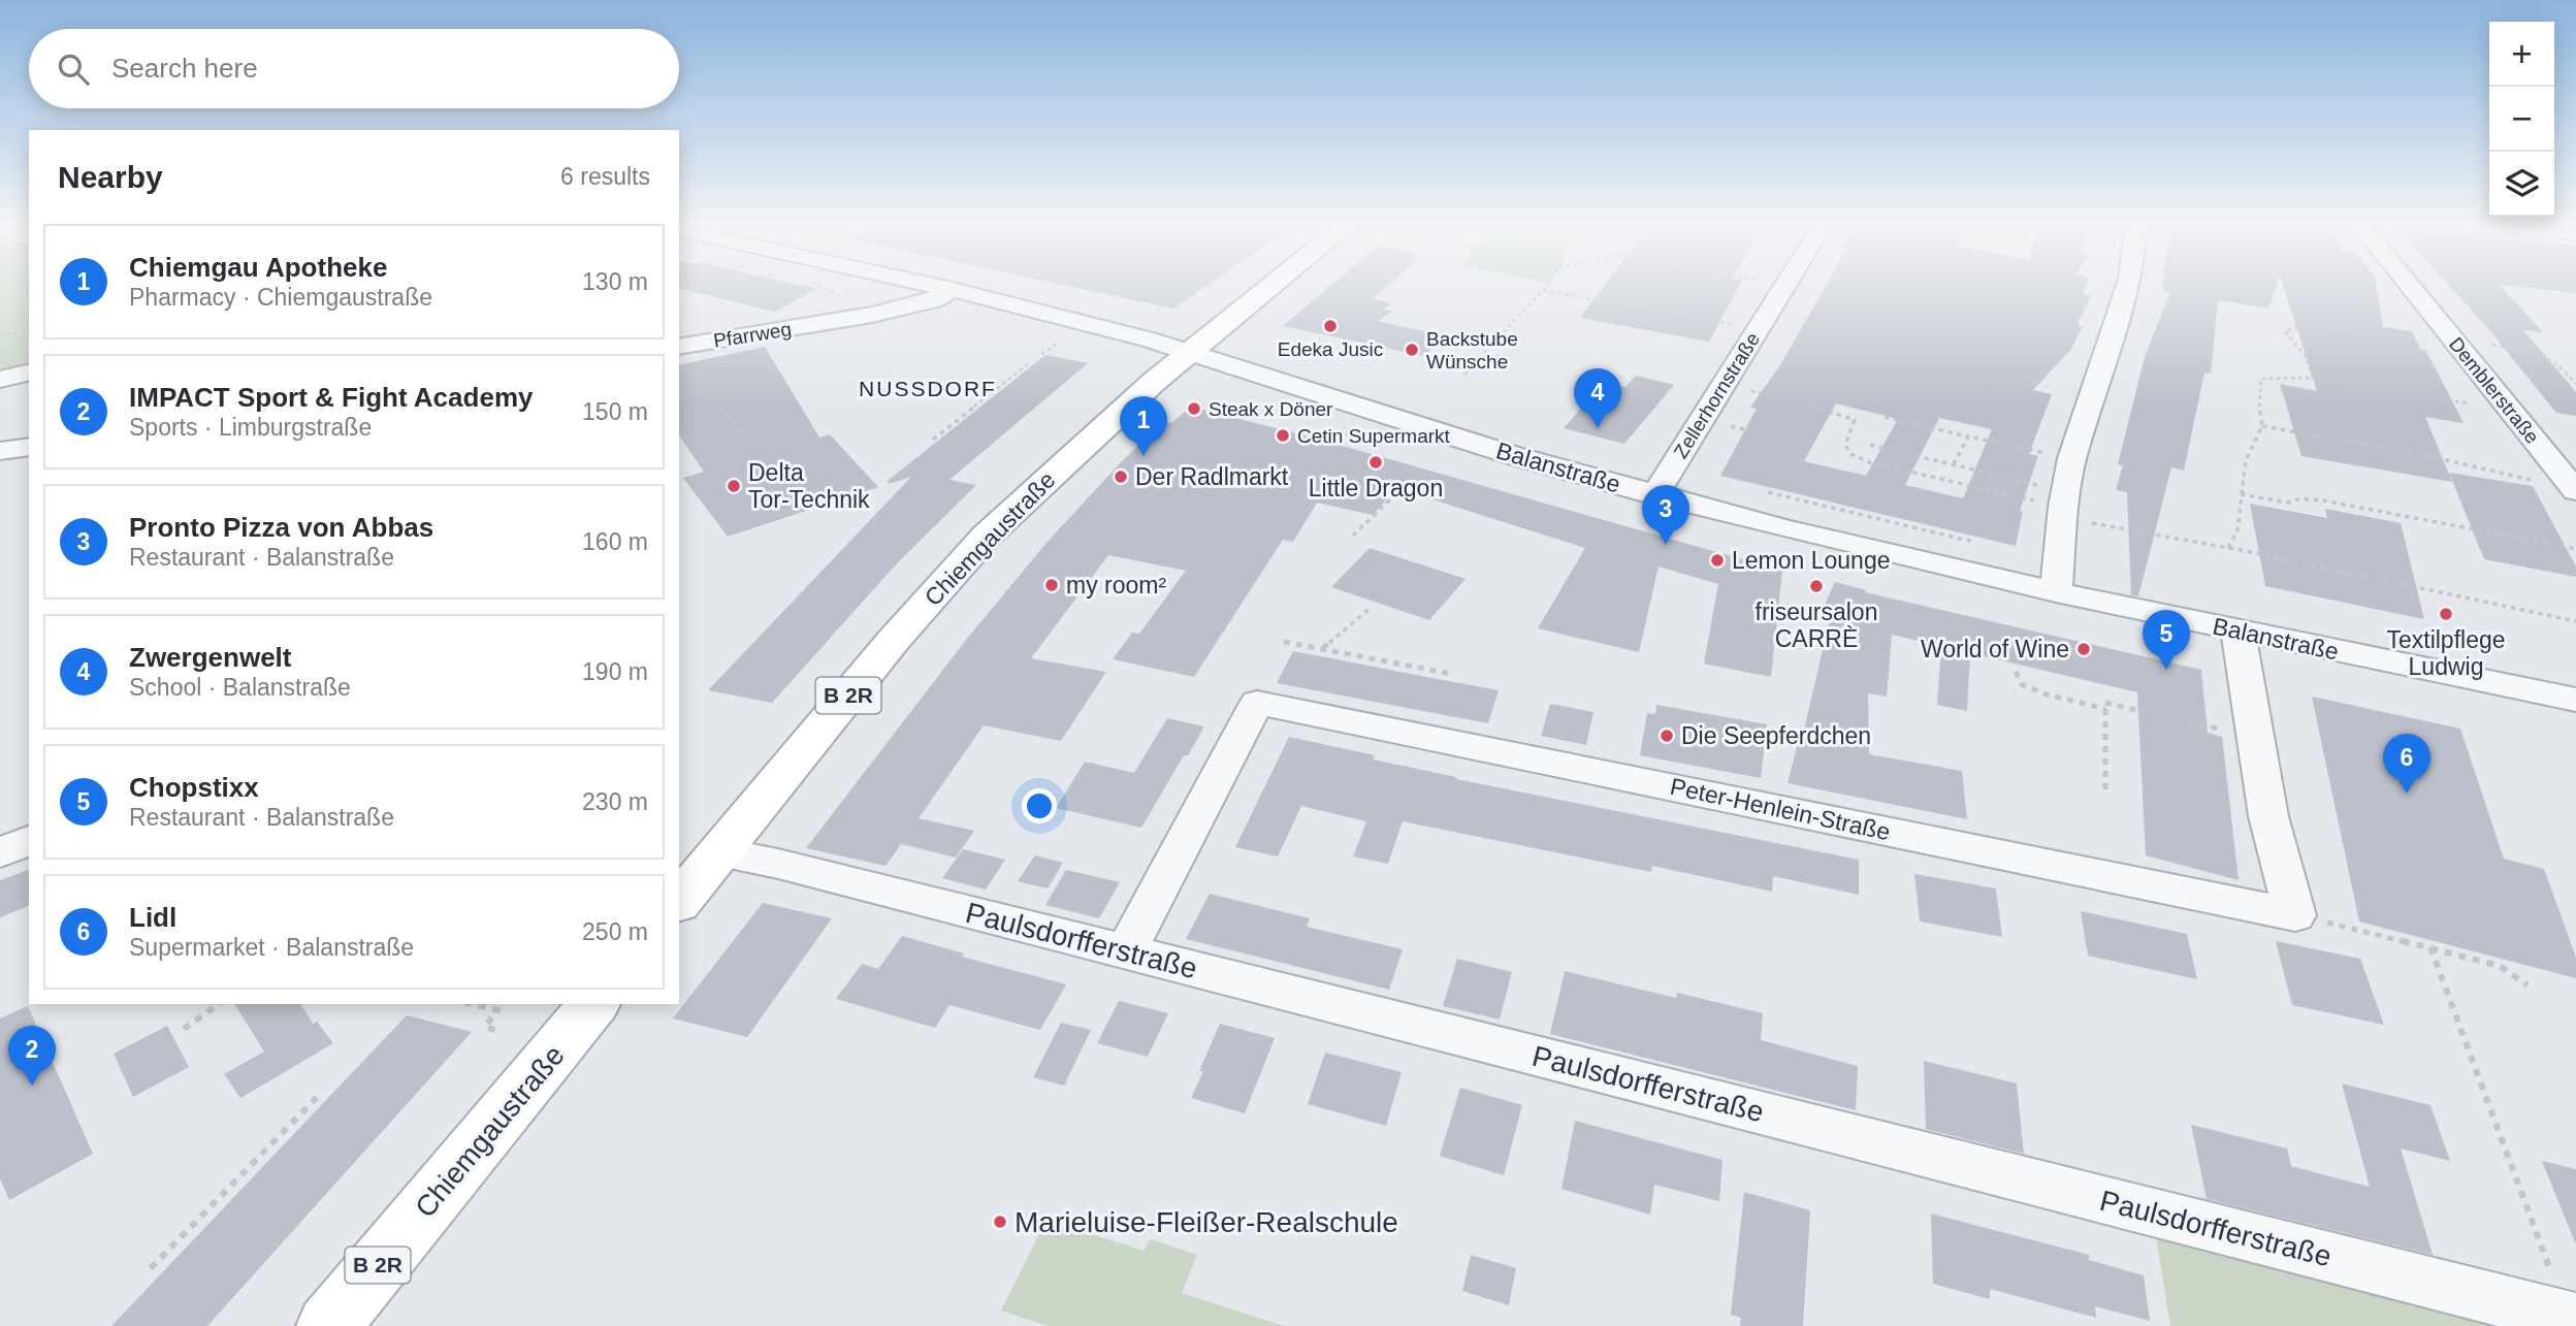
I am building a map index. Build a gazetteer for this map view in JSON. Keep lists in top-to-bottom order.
{
  "streets": {
    "main road": ["Chiemgaustraße", "B 2R"],
    "street": [
      "Pfarrweg",
      "Demblerstraße",
      "Zellerhornstraße",
      "Balanstraße",
      "Peter-Henlein-Straße",
      "Paulsdorfferstraße"
    ]
  },
  "crossings": [
    ["Pfarrweg", "Balanstraße"],
    ["Zellerhornstraße", "Balanstraße"],
    ["Balanstraße", "Chiemgaustraße"],
    ["Chiemgaustraße", "Paulsdorfferstraße"],
    ["Peter-Henlein-Straße", "Paulsdorfferstraße"]
  ],
  "districts": ["NUSSDORF"],
  "places": [
    "Edeka Jusic",
    "Backstube Wünsche",
    "Steak x Döner",
    "Cetin Supermarkt",
    "Little Dragon",
    "Der Radlmarkt",
    "Delta Tor-Technik",
    "Lemon Lounge",
    "my room²",
    "friseursalon CARRÈ",
    "Textilpflege Ludwig",
    "World of Wine",
    "Die Seepferdchen",
    "Marieluise-Fleißer-Realschule"
  ],
  "page": {
    "map_buttons": ["+", "−"],
    "search": "Search here",
    "heading": ["Nearby", "6 results"],
    "list": [
      {
        "mark": "1",
        "name": "Chiemgau Apotheke",
        "note": "Pharmacy · Chiemgaustraße",
        "value": "130 m"
      },
      {
        "mark": "2",
        "name": "IMPACT Sport & Fight Academy",
        "note": "Sports · Limburgstraße",
        "value": "150 m"
      },
      {
        "mark": "3",
        "name": "Pronto Pizza von Abbas",
        "note": "Restaurant · Balanstraße",
        "value": "160 m"
      },
      {
        "mark": "4",
        "name": "Zwergenwelt",
        "note": "School · Balanstraße",
        "value": "190 m"
      },
      {
        "mark": "5",
        "name": "Chopstixx",
        "note": "Restaurant · Balanstraße",
        "value": "230 m"
      },
      {
        "mark": "6",
        "name": "Lidl",
        "note": "Supermarket · Balanstraße",
        "value": "250 m"
      }
    ],
    "pins": [
      "4",
      "1",
      "3",
      "5",
      "6",
      "2"
    ]
  }
}
